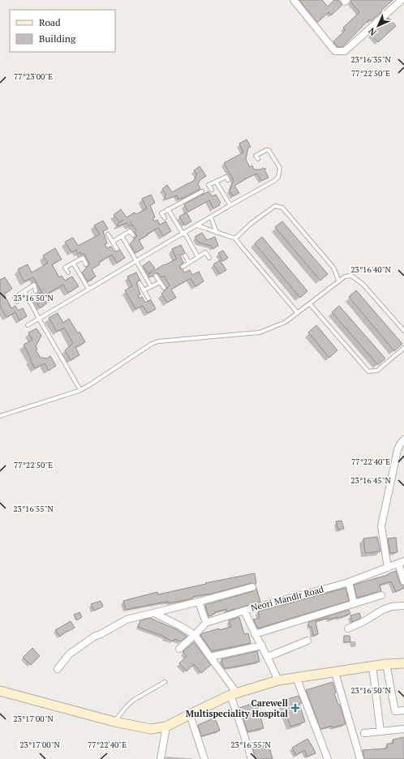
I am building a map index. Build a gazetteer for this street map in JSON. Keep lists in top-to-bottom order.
{
  "streets": {
    "street": ["Neori Mandir Road"]
  },
  "places": {
    "health": ["Carewell Multispeciality Hospital"]
  },
  "legend": ["Road", "Building"],
  "north": "bottom left",
  "coordinates": [
    "23°16'35\"N",
    "77°22'50\"E",
    "77°23'00\"E",
    "23°16'40\"N",
    "23°16'50\"N",
    "77°22'40\"E",
    "23°16'45\"N",
    "23°16'55\"N",
    "23°17'00\"N"
  ]
}
